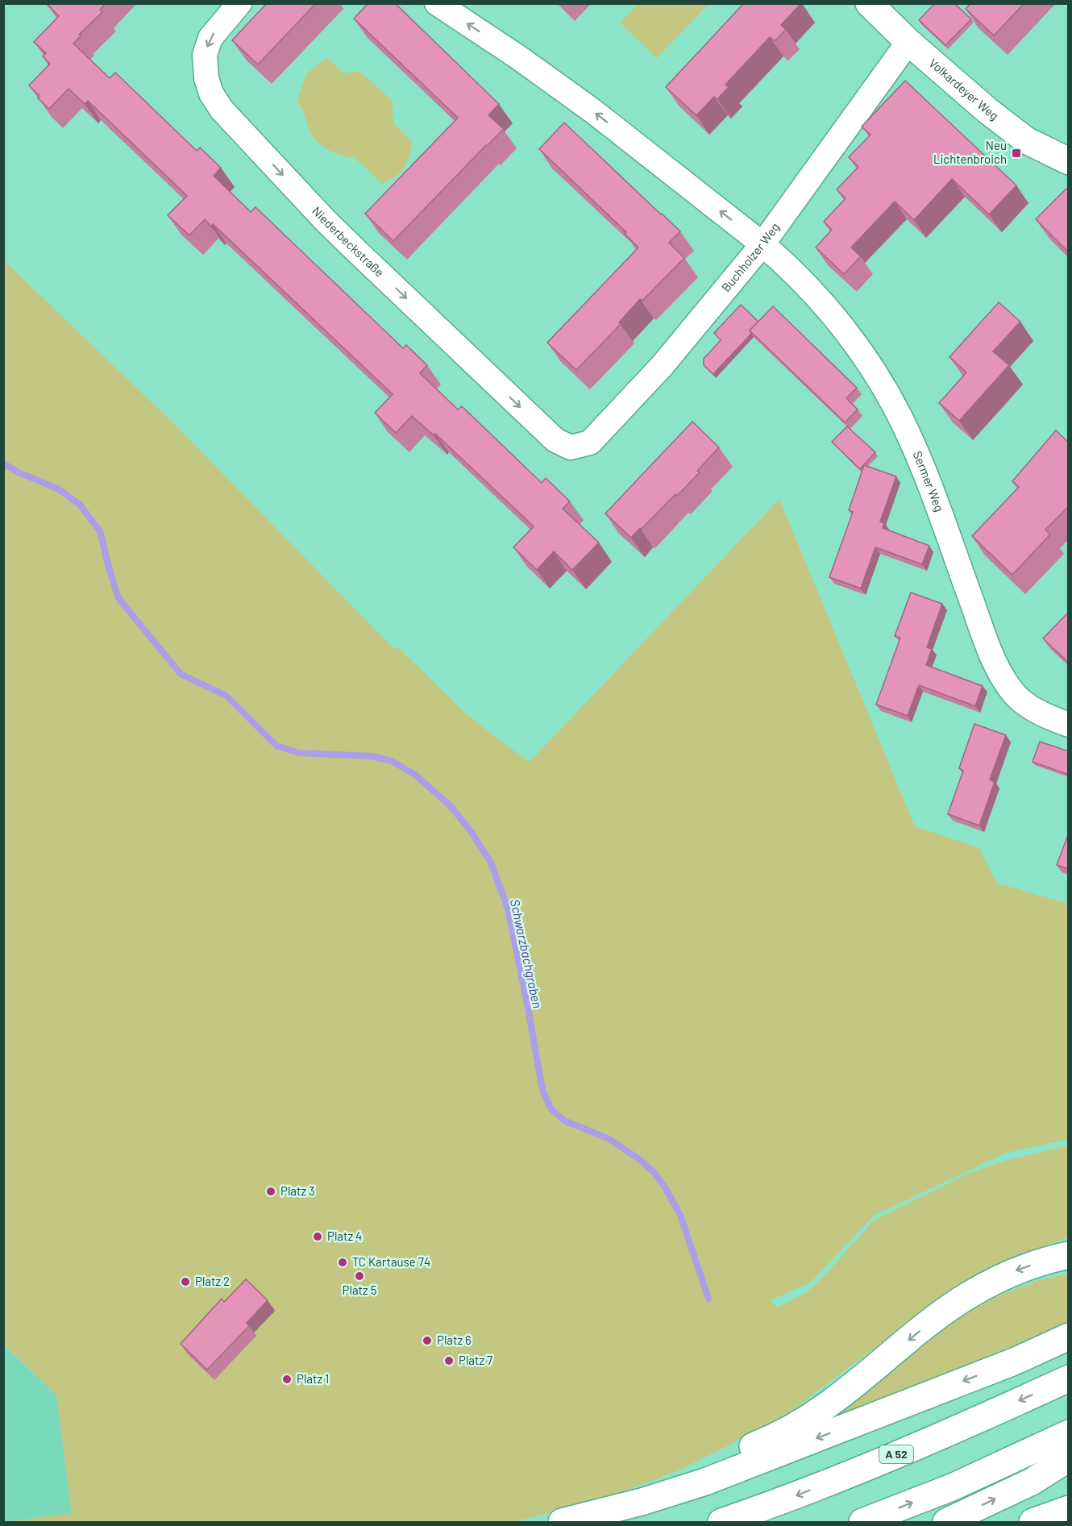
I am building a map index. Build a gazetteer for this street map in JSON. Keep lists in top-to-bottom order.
{
  "streets": {
    "main road": ["Volkardeyer Weg", "A 52"],
    "street": ["Niederbeckstraße", "Buchholzer Weg", "Sermer Weg"]
  },
  "crossings": [
    ["Volkardeyer Weg", "Buchholzer Weg"],
    ["Niederbeckstraße", "Buchholzer Weg"],
    ["Buchholzer Weg", "Sermer Weg"]
  ],
  "one_way": ["Niederbeckstraße"],
  "water": ["Schwarzbachgraben"],
  "places": {
    "transit": ["Neu Lichtenbroich"],
    "other": [
      "Platz 3",
      "Platz 4",
      "TC Kartause 74",
      "Platz 5",
      "Platz 2",
      "Platz 6",
      "Platz 7",
      "Platz 1"
    ]
  }
}
